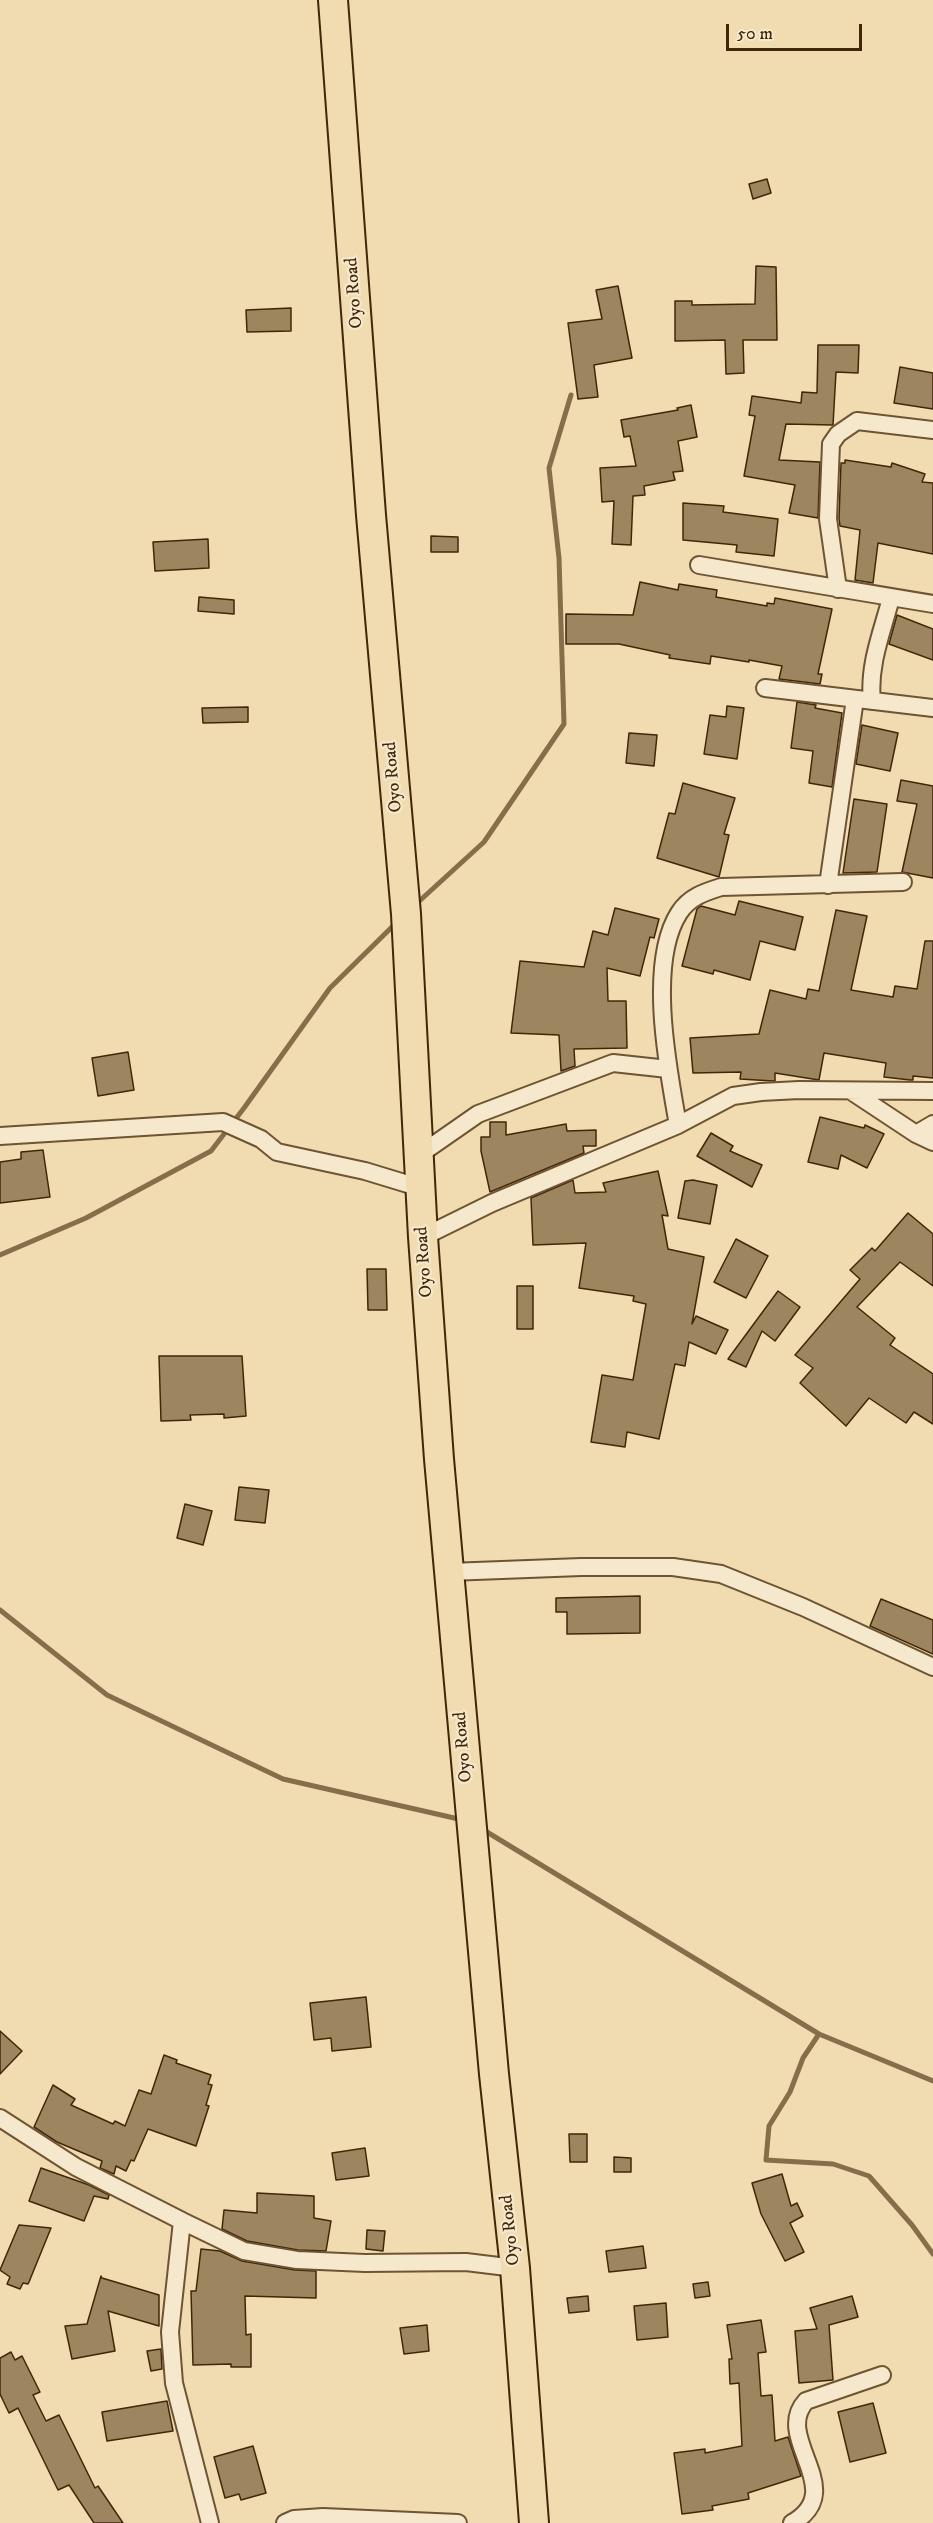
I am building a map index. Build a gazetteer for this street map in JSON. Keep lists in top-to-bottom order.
{
  "streets": {
    "highway": ["Oyo Road"]
  },
  "scale_bar": "50 m"
}
